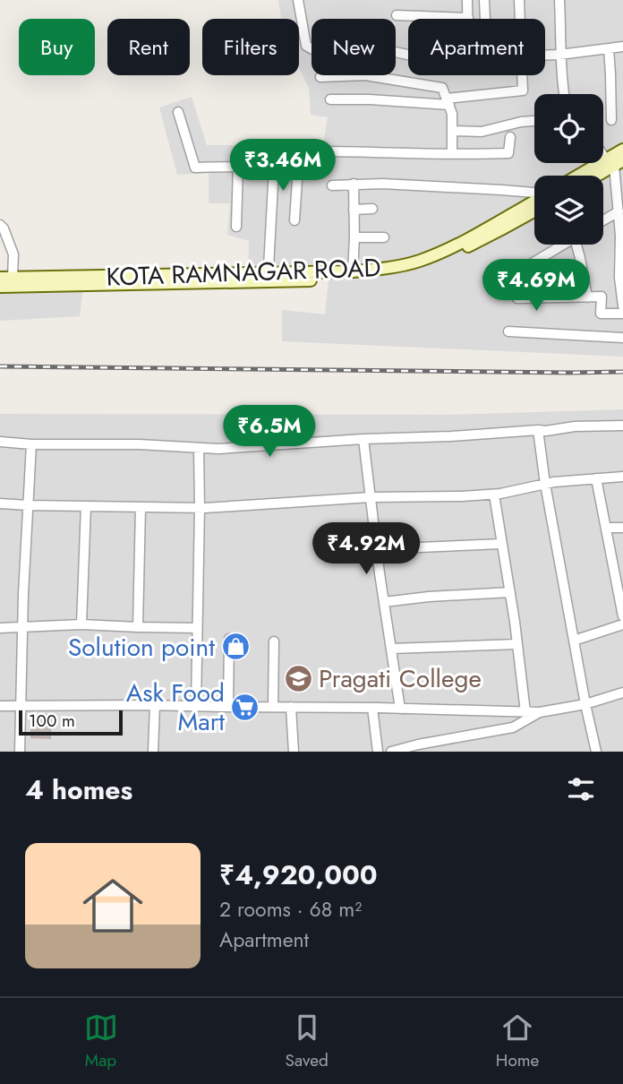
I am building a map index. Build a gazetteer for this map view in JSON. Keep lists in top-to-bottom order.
{
  "streets": {
    "street": ["KOTA RAMNAGAR ROAD"]
  },
  "places": {
    "shop": ["Solution point"],
    "school or university": ["Pragati College"],
    "supermarket": ["Ask Food Mart"]
  },
  "scale_bar": "100 m",
  "page": {
    "chip": [
      "Buy",
      "Rent",
      "Filters",
      "New",
      "Apartment"
    ],
    "price": [
      "₹3.46M",
      "₹4.69M",
      "₹6.5M",
      "₹4.92M"
    ],
    "scale": "100 m",
    "heading": "4 homes",
    "list": [
      {
        "name": "₹4,920,000",
        "note": "2 rooms · 68 m² · Apartment"
      }
    ],
    "tabs": ["Map", "Saved", "Home"]
  }
}
